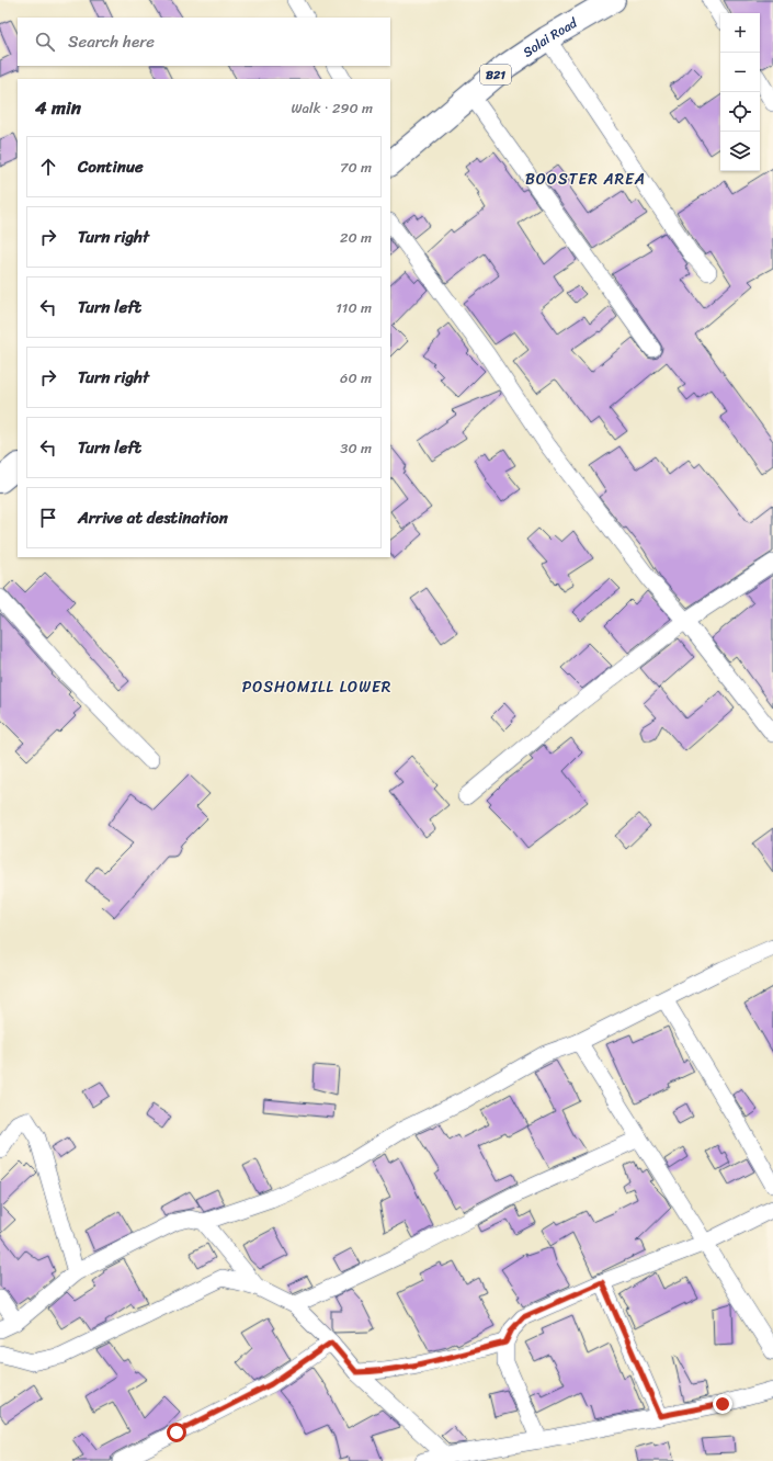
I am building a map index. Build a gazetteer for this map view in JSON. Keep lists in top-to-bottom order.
{
  "streets": {
    "highway": ["Solai Road", "B21"]
  },
  "districts": ["BOOSTER AREA", "POSHOMILL LOWER"],
  "page": {
    "map_buttons": ["+", "−"],
    "search": "Search here",
    "heading": ["4 min", "Walk · 290 m"],
    "list": [
      ["Continue", "70 m"],
      ["Turn right", "20 m"],
      ["Turn left", "110 m"],
      ["Turn right", "60 m"],
      ["Turn left", "30 m"],
      "Arrive at destination"
    ]
  }
}
